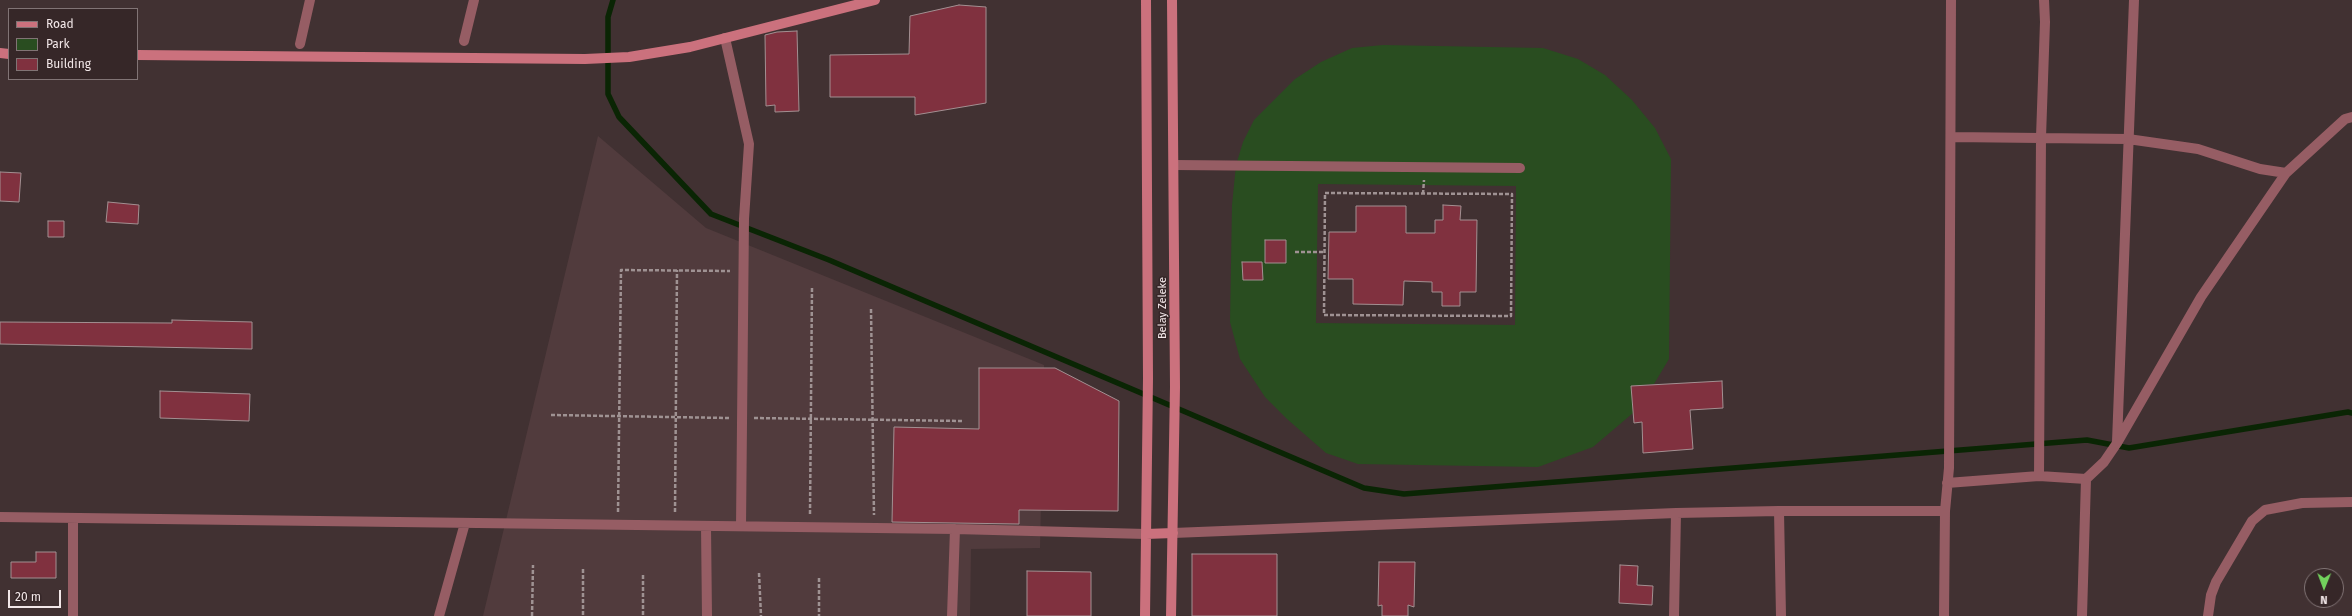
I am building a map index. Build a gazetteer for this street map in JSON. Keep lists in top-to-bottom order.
{
  "streets": {
    "street": ["Belay Zeleke"]
  },
  "legend": ["Road", "Park", "Building"],
  "scale_bar": "20 m",
  "north": "bottom"
}
